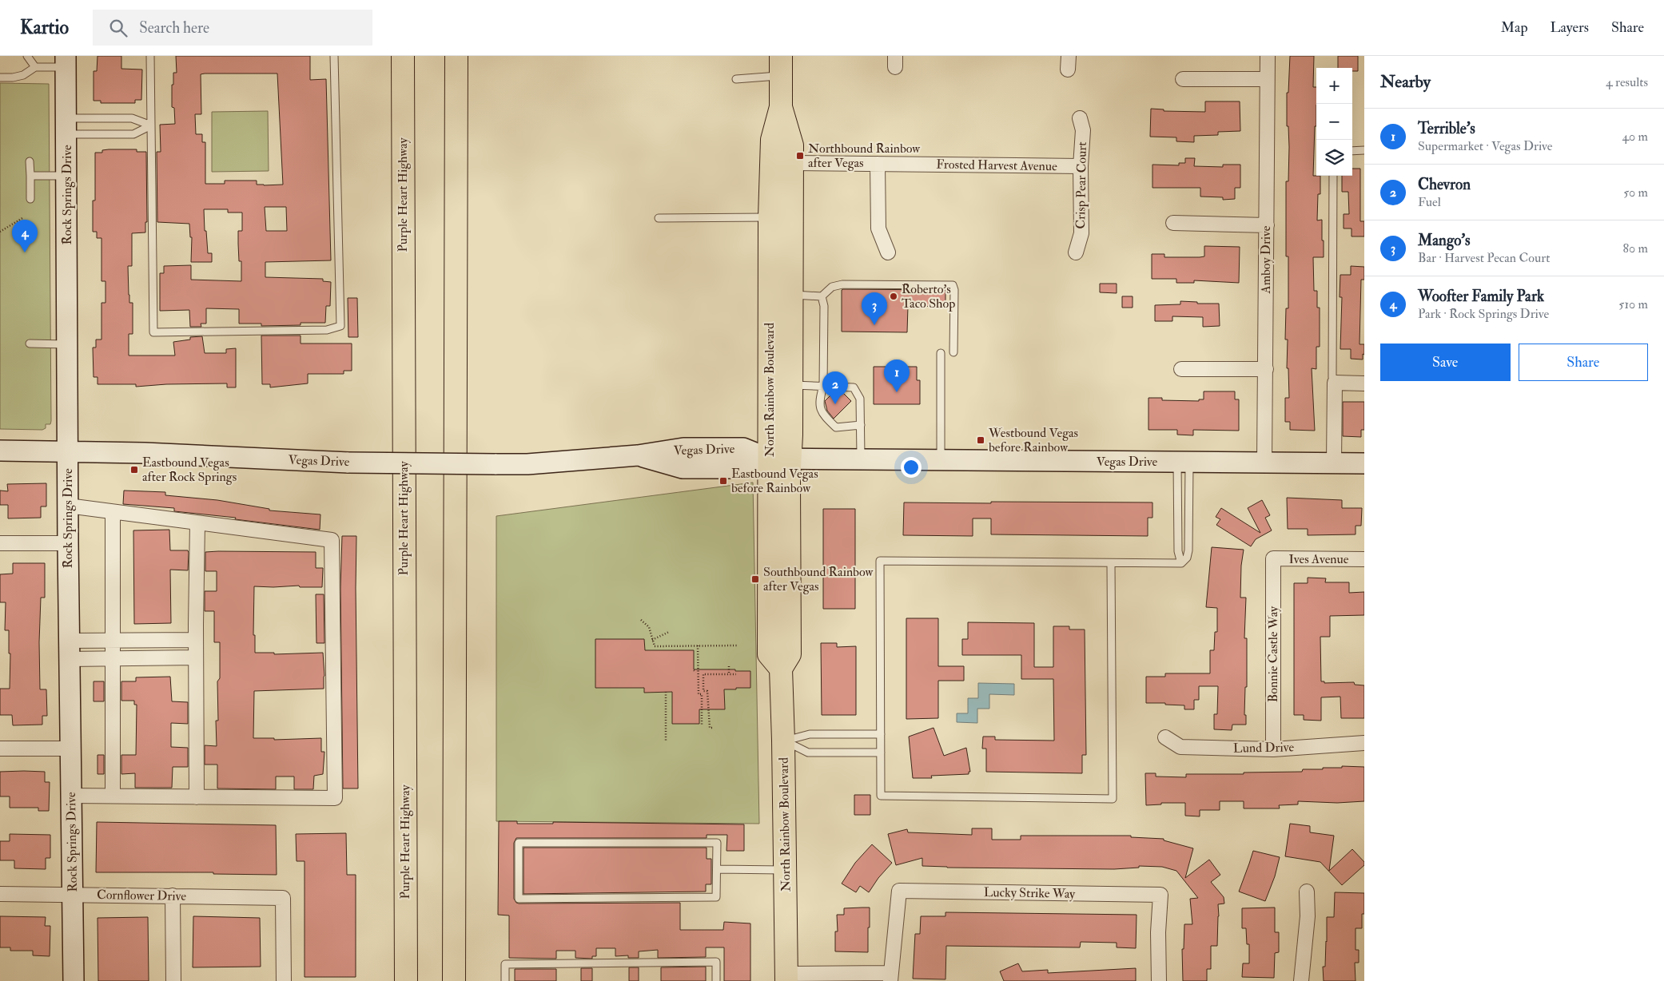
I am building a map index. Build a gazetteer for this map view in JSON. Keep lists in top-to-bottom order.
{
  "streets": {
    "main road": [
      "Rock Springs Drive",
      "Purple Heart Highway",
      "North Rainbow Boulevard",
      "Vegas Drive"
    ],
    "street": [
      "Frosted Harvest Avenue",
      "Crisp Pear Court",
      "Amboy Drive",
      "Ives Avenue",
      "Bonnie Castle Way",
      "Lund Drive",
      "Lucky Strike Way",
      "Cornflower Drive"
    ]
  },
  "crossings": [
    ["Frosted Harvest Avenue", "Crisp Pear Court"],
    ["Frosted Harvest Avenue", "North Rainbow Boulevard"],
    ["Rock Springs Drive", "Vegas Drive"],
    ["Rock Springs Drive", "Cornflower Drive"],
    ["Amboy Drive", "Vegas Drive"],
    ["North Rainbow Boulevard", "Vegas Drive"],
    ["Ives Avenue", "Bonnie Castle Way"],
    ["Bonnie Castle Way", "Lund Drive"]
  ],
  "places": {
    "transit": [
      "Northbound Rainbow after Vegas",
      "Westbound Vegas before Rainbow",
      "Eastbound Vegas after Rock Springs",
      "Eastbound Vegas before Rainbow",
      "Southbound Rainbow after Vegas"
    ],
    "other": ["Roberto's Taco Shop"]
  },
  "page": {
    "header": "Kartio",
    "search": "Search here",
    "nav": ["Map", "Layers", "Share"],
    "heading": ["Nearby", "4 results"],
    "map_buttons": ["+", "−"],
    "list": [
      {
        "mark": "1",
        "name": "Terrible's",
        "note": "Supermarket · Vegas Drive",
        "value": "40 m"
      },
      {
        "mark": "2",
        "name": "Chevron",
        "note": "Fuel",
        "value": "50 m"
      },
      {
        "mark": "3",
        "name": "Mango's",
        "note": "Bar · Harvest Pecan Court",
        "value": "80 m"
      },
      {
        "mark": "4",
        "name": "Woofter Family Park",
        "note": "Park · Rock Springs Drive",
        "value": "510 m"
      }
    ],
    "pins": [
      "4",
      "3",
      "1",
      "2"
    ],
    "buttons": ["Save", "Share"]
  }
}
